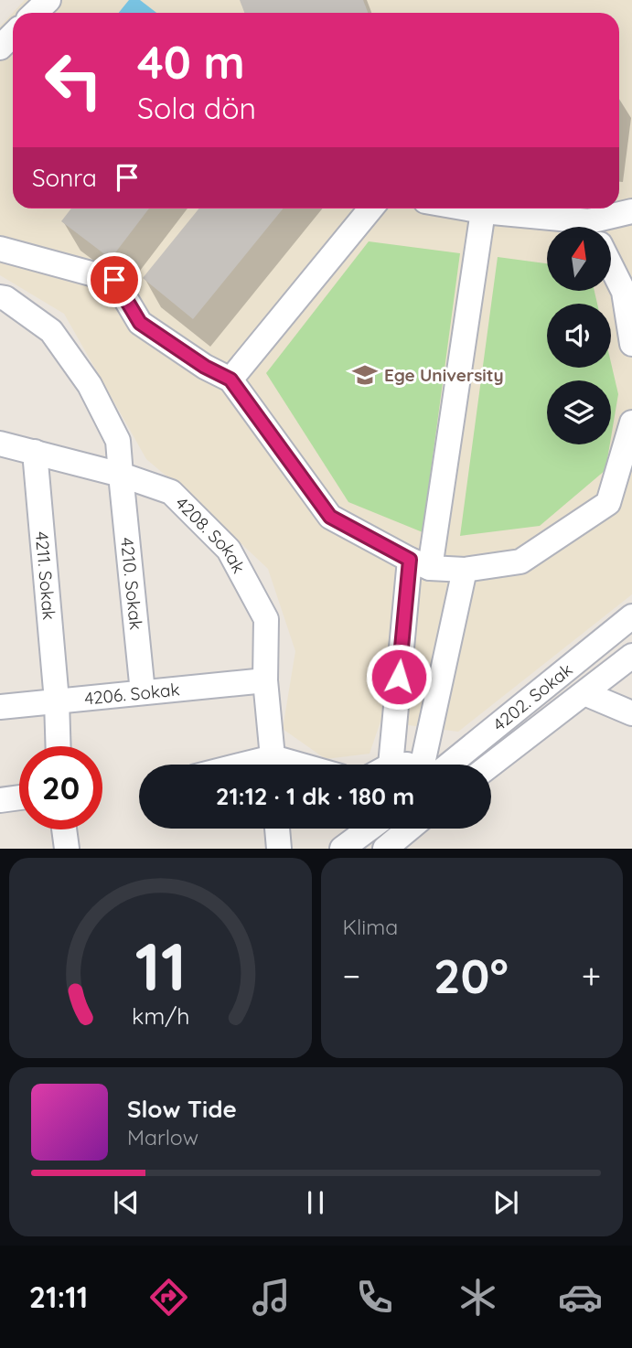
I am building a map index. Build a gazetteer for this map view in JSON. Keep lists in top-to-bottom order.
{
  "streets": {
    "street": [
      "4208. Sokak",
      "4211. Sokak",
      "4210. Sokak",
      "4206. Sokak",
      "4202. Sokak"
    ]
  },
  "crossings": [
    ["4208. Sokak", "4211. Sokak"],
    ["4208. Sokak", "4210. Sokak"],
    ["4208. Sokak", "4206. Sokak"],
    ["4211. Sokak", "4206. Sokak"],
    ["4210. Sokak", "4206. Sokak"]
  ],
  "places": {
    "school or university": ["Ege University"]
  },
  "north": "top",
  "page": {
    "turn": ["40 m", "Sola dön"],
    "then": "Sonra",
    "limit": "20",
    "trip": "21:12 · 1 dk · 180 m",
    "tile": "Klima",
    "heat": ["−", "20°", "+"],
    "song": ["Slow Tide", "Marlow"],
    "tabs": "21:11",
    "gauge": ["11", "km/h"]
  }
}
